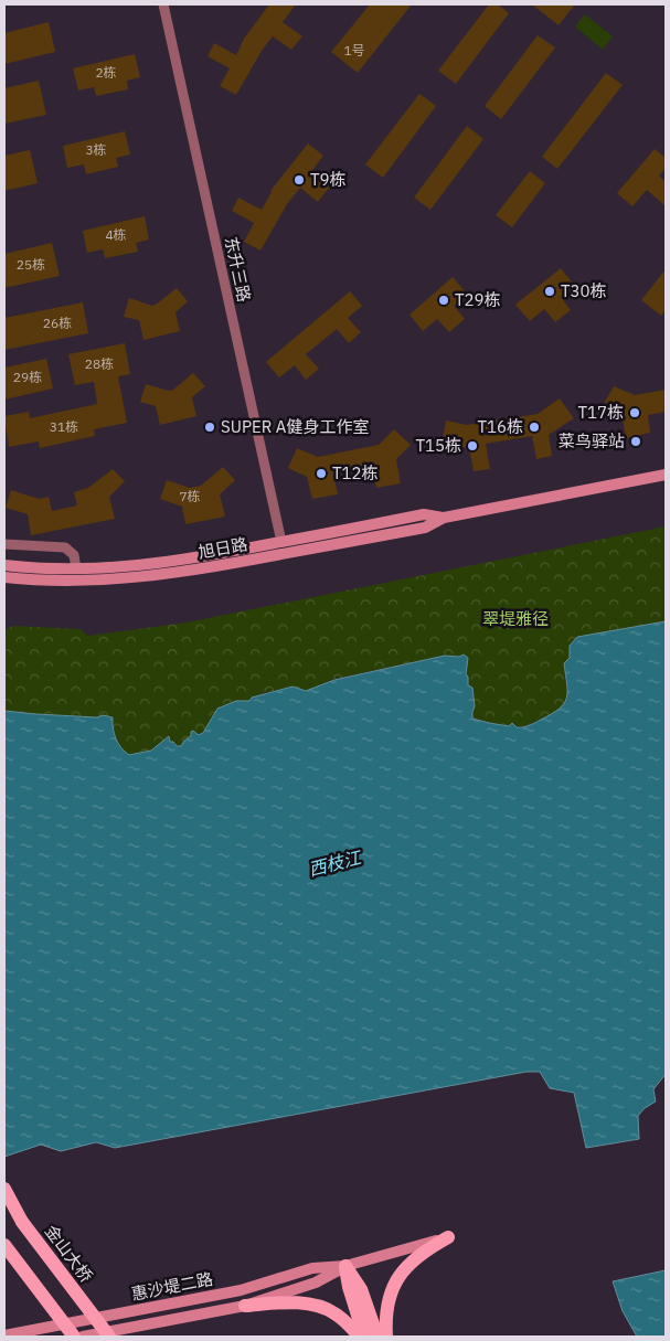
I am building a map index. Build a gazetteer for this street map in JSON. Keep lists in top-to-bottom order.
{
  "streets": {
    "main road": ["旭日路", "金山大桥", "惠沙堤二路"],
    "street": ["东升三路"]
  },
  "crossings": [
    ["东升三路", "旭日路"]
  ],
  "water": ["西枝江"],
  "parks": ["翠堤雅径"],
  "places": [
    "T9栋",
    "T30栋",
    "T29栋",
    "T17栋",
    "SUPER A健身工作室",
    "T16栋",
    "菜鸟驿站",
    "T15栋",
    "T12栋"
  ],
  "house_numbers": [
    "1号",
    "2栋",
    "3栋",
    "4栋",
    "25栋",
    "26栋",
    "28栋",
    "29栋",
    "31栋",
    "7栋"
  ]
}
